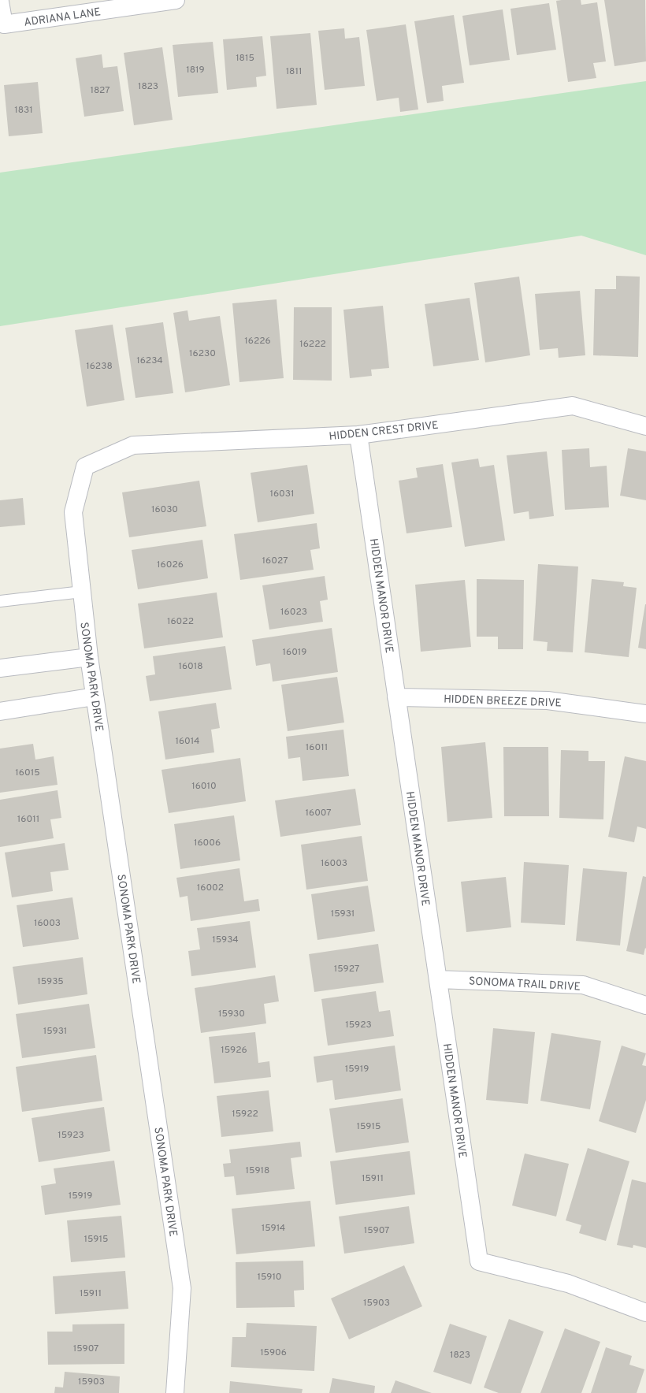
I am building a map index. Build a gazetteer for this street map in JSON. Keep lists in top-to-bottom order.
{
  "streets": {
    "street": [
      "ADRIANA LANE",
      "HIDDEN CREST DRIVE",
      "HIDDEN MANOR DRIVE",
      "SONOMA PARK DRIVE",
      "HIDDEN BREEZE DRIVE",
      "SONOMA TRAIL DRIVE"
    ]
  },
  "crossings": [
    ["HIDDEN CREST DRIVE", "HIDDEN MANOR DRIVE"],
    ["HIDDEN CREST DRIVE", "SONOMA PARK DRIVE"],
    ["HIDDEN MANOR DRIVE", "HIDDEN BREEZE DRIVE"],
    ["HIDDEN MANOR DRIVE", "SONOMA TRAIL DRIVE"]
  ],
  "house_numbers": [
    "1815",
    "1819",
    "1811",
    "1823",
    "1827",
    "1831",
    "16226",
    "16222",
    "16230",
    "16234",
    "16238",
    "16031",
    "16030",
    "16027",
    "16026",
    "16023",
    "16022",
    "16019",
    "16018",
    "16014",
    "16011",
    "16015",
    "16010",
    "16007",
    "16011",
    "16006",
    "16003",
    "16002",
    "15931",
    "16003",
    "15934",
    "15927",
    "15935",
    "15930",
    "15923",
    "15931",
    "15926",
    "15919",
    "15922",
    "15915",
    "15923",
    "15918",
    "15911",
    "15919",
    "15914",
    "15907",
    "15915",
    "15910",
    "15911",
    "15903",
    "15907",
    "15906",
    "1823",
    "15903"
  ]
}
